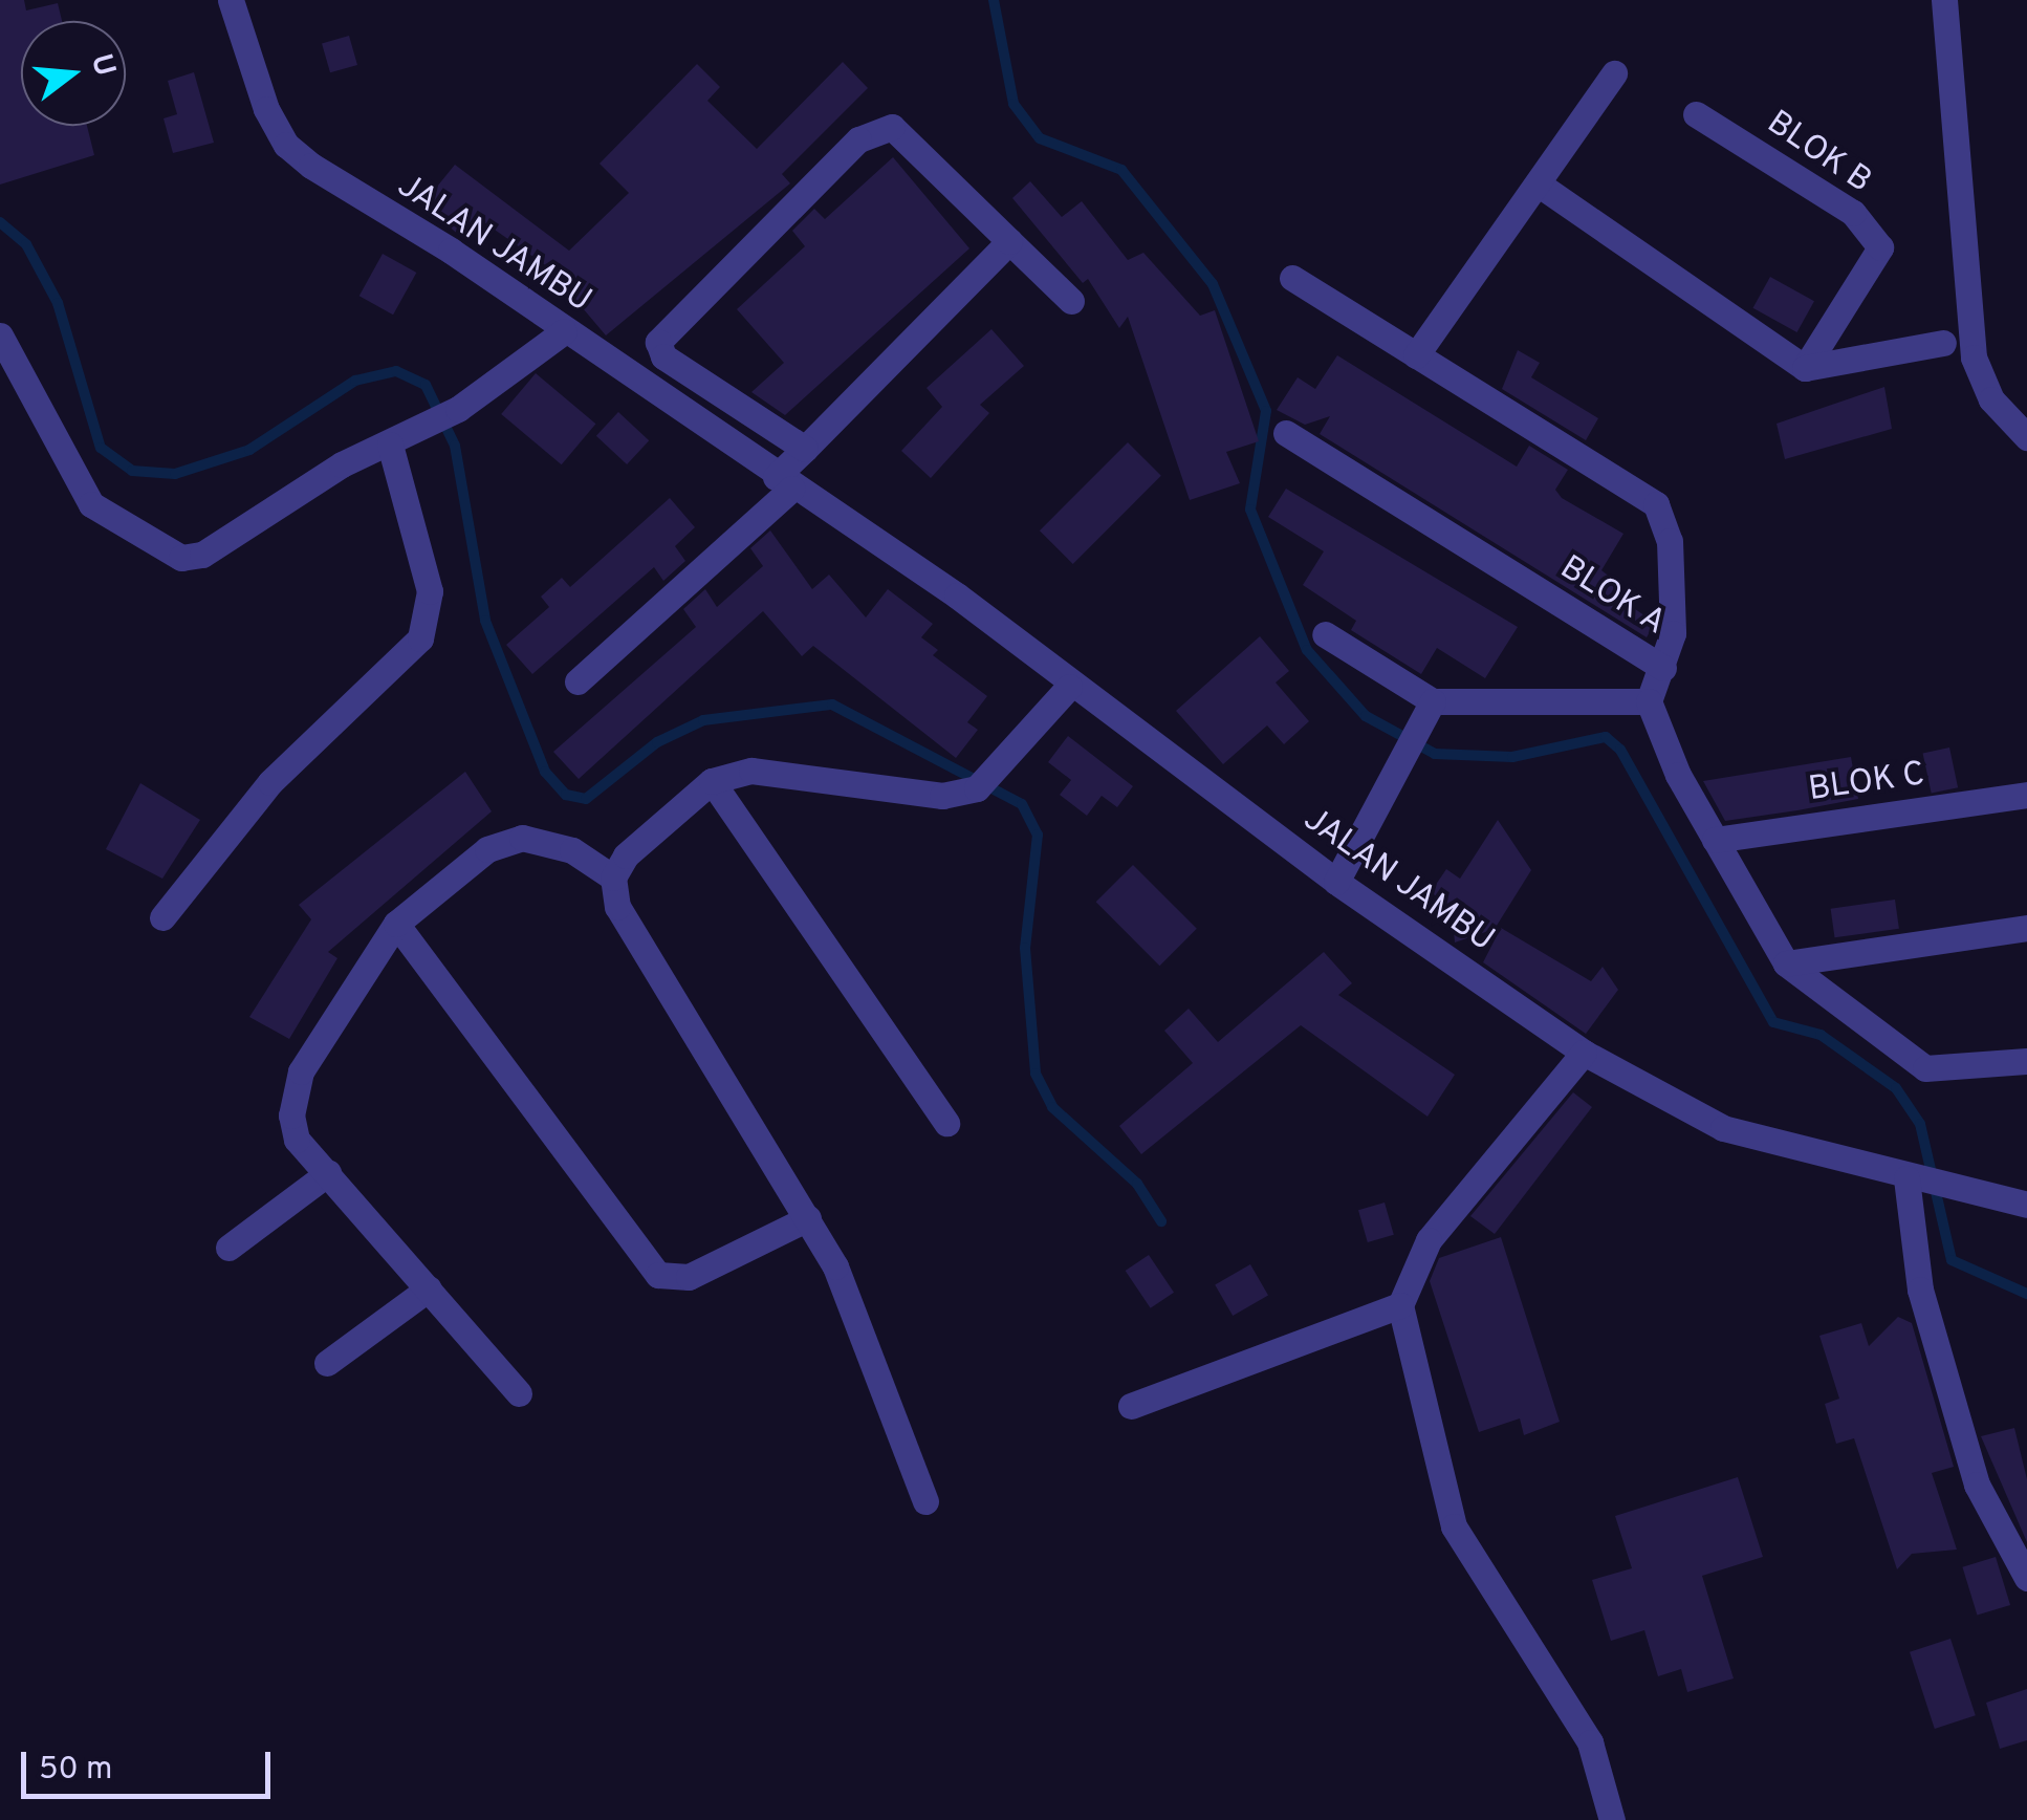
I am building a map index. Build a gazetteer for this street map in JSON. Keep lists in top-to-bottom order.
{
  "streets": {
    "street": [
      "BLOK B",
      "JALAN JAMBU",
      "BLOK A",
      "BLOK C"
    ]
  },
  "scale_bar": "50 m",
  "north": "right"
}
